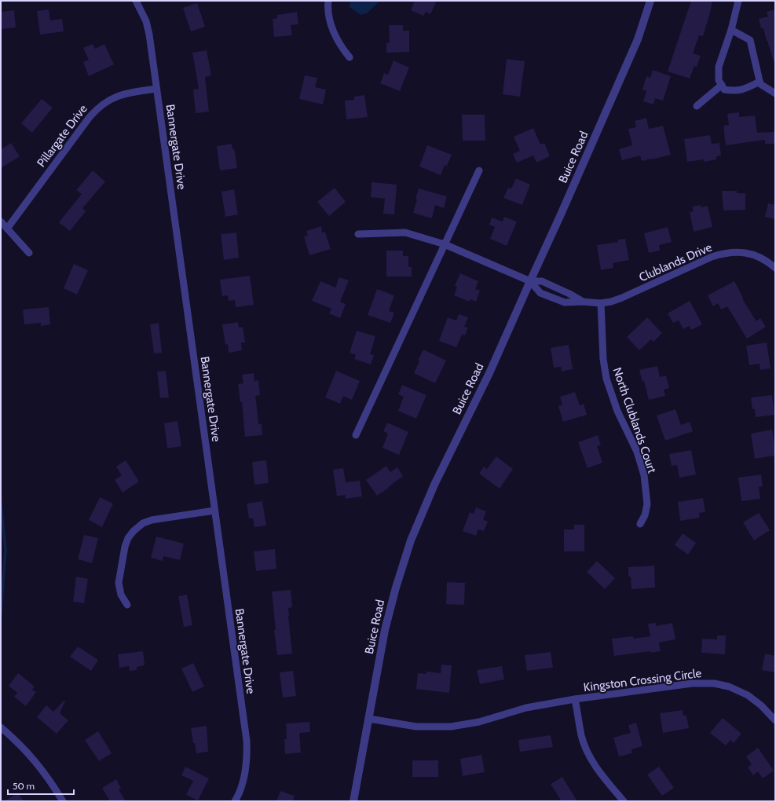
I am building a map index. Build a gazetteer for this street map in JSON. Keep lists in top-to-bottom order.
{
  "streets": {
    "street": [
      "Pillargate Drive",
      "Bannergate Drive",
      "Buice Road",
      "Clublands Drive",
      "North Clublands Court",
      "Kingston Crossing Circle"
    ]
  },
  "crossings": [
    ["Pillargate Drive", "Bannergate Drive"],
    ["Buice Road", "Clublands Drive"],
    ["Buice Road", "Kingston Crossing Circle"],
    ["Clublands Drive", "North Clublands Court"]
  ],
  "scale_bar": "50 m"
}
